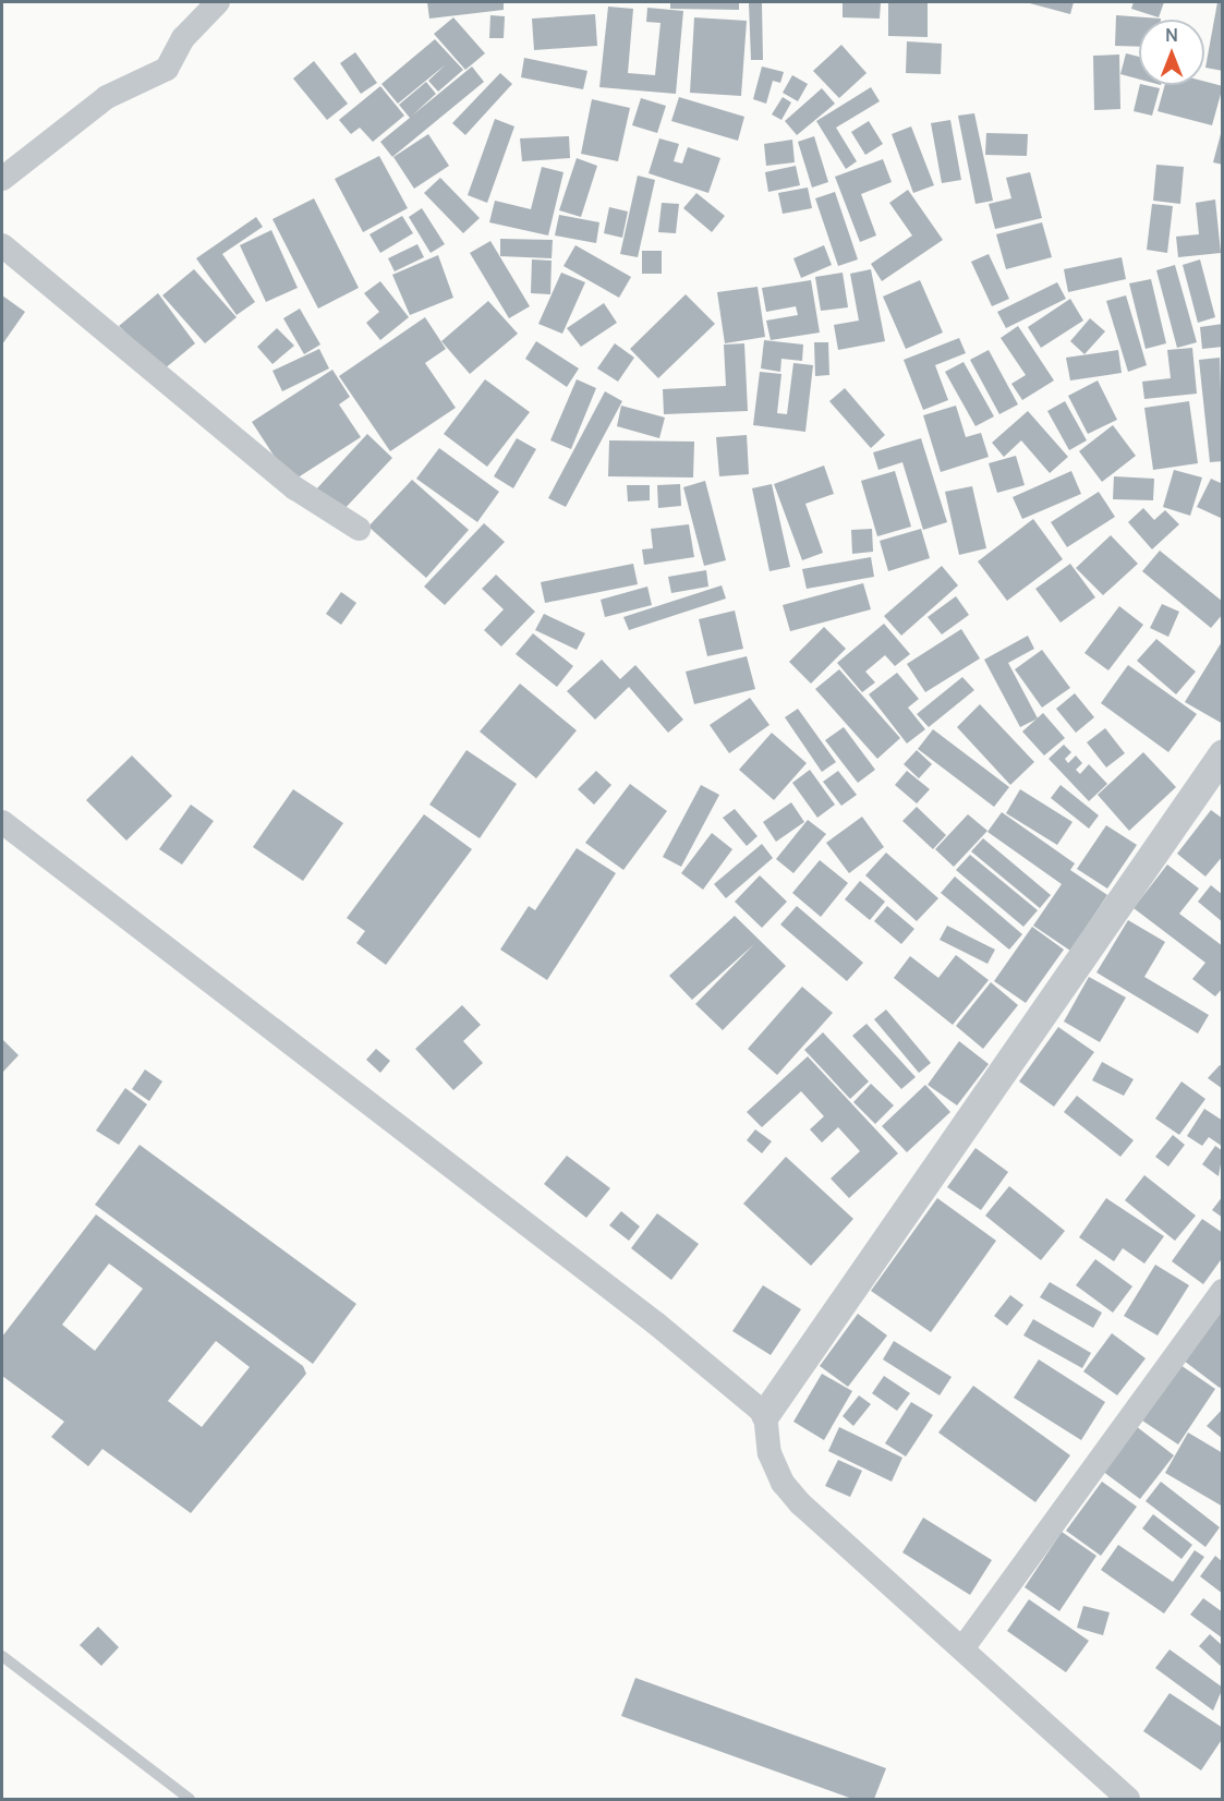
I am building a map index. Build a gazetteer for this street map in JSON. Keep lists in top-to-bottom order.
{
  "north": "top"
}
